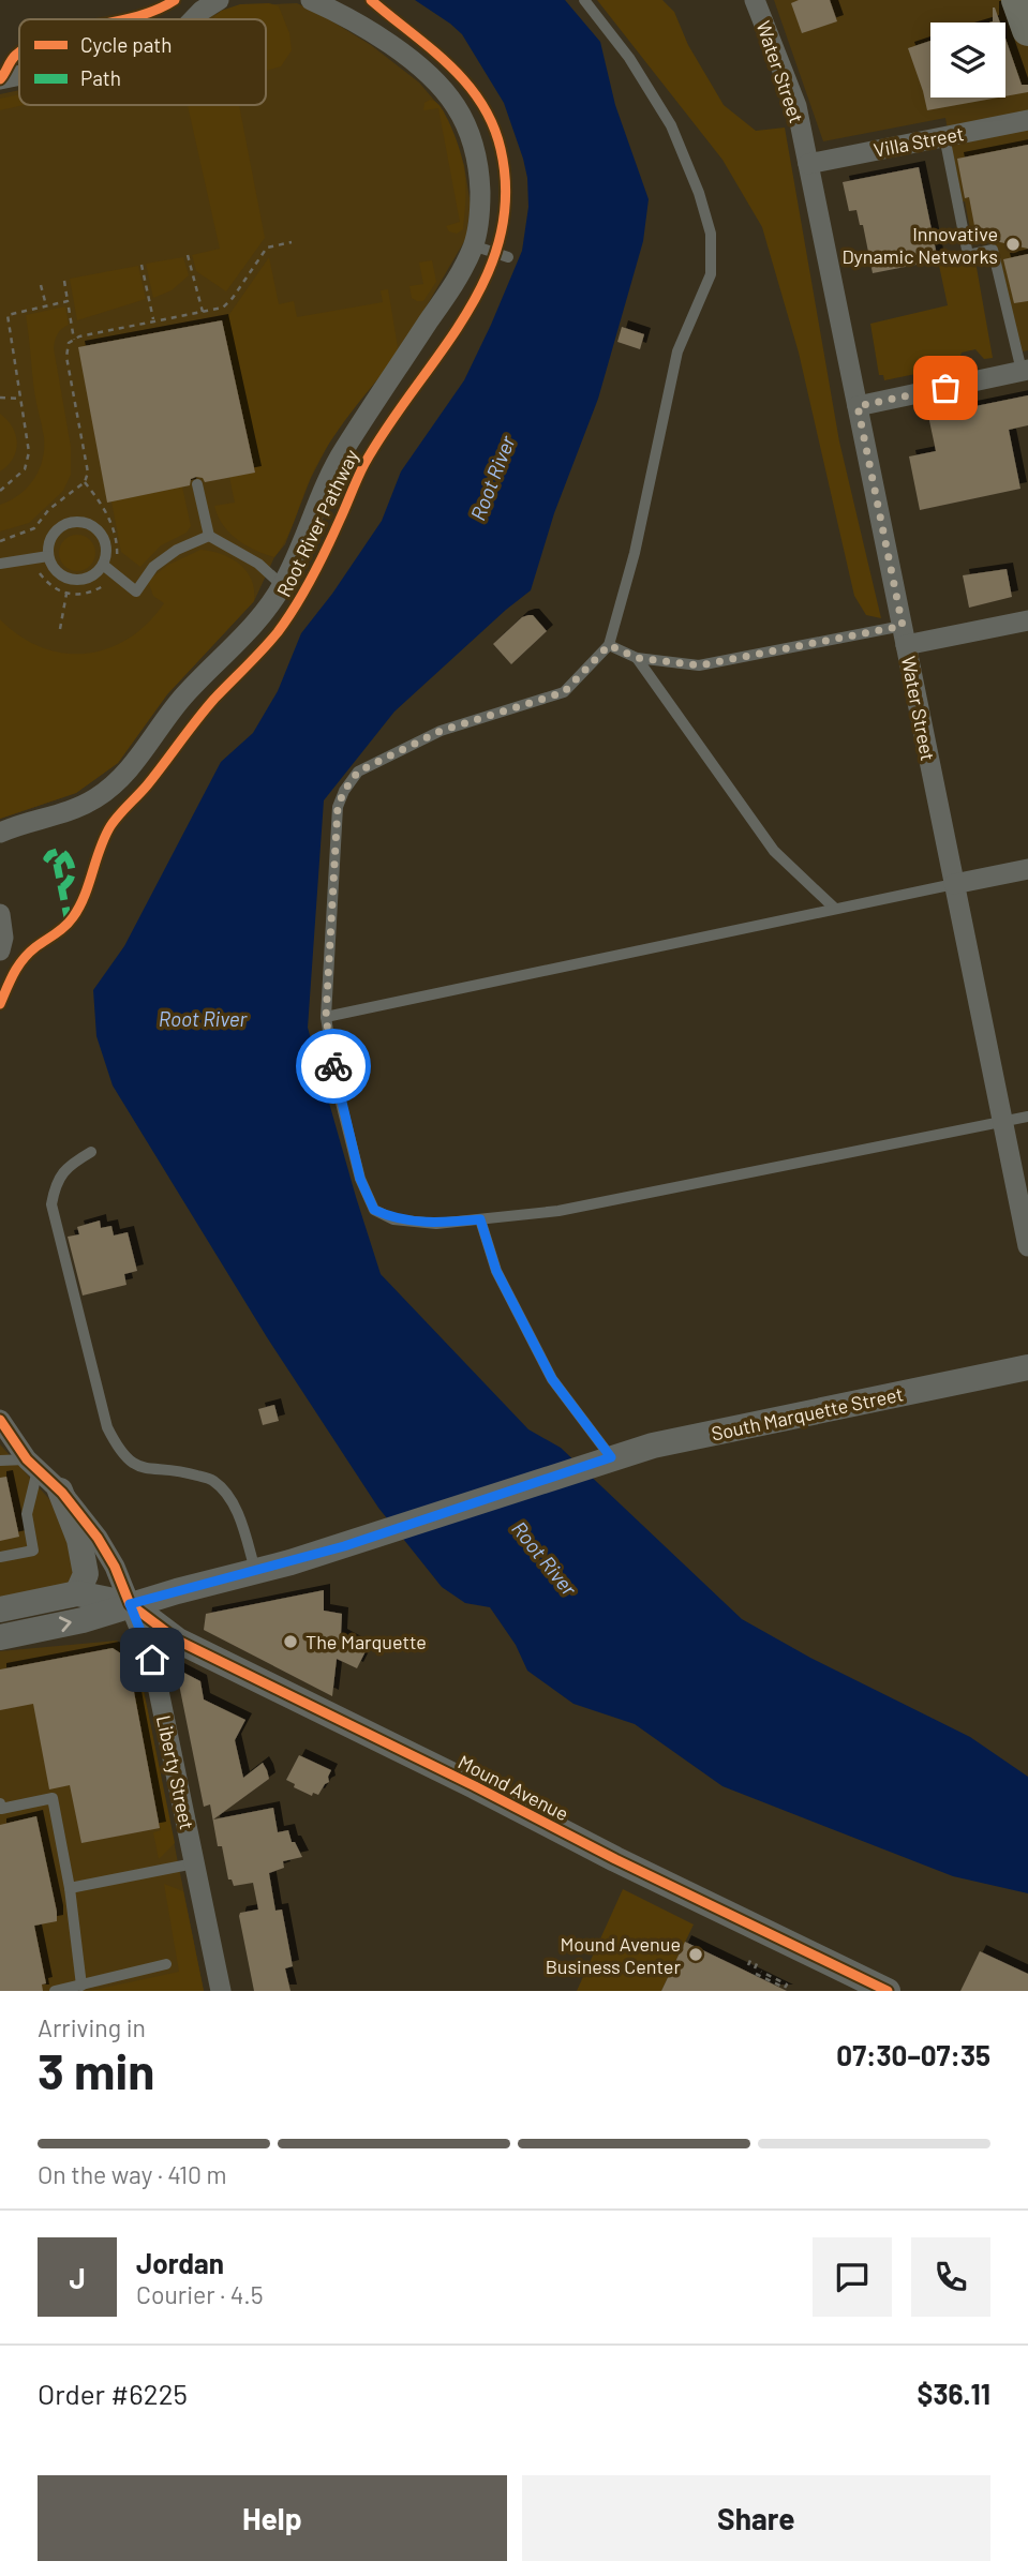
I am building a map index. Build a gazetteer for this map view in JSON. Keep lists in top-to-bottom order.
{
  "streets": {
    "street": [
      "Water Street",
      "Villa Street",
      "South Marquette Street",
      "Liberty Street",
      "Mound Avenue"
    ],
    "cycle path": ["Root River Pathway"]
  },
  "crossings": [
    ["Water Street", "Villa Street"],
    ["South Marquette Street", "Liberty Street"],
    ["South Marquette Street", "Mound Avenue"],
    ["Liberty Street", "Mound Avenue"]
  ],
  "water": ["Root River"],
  "places": ["Innovative Dynamic Networks", "The Marquette", "Mound Avenue Business Center"],
  "legend": ["Cycle path", "Path"],
  "page": {
    "heading": ["3 min", "Arriving in", "07:30–07:35"],
    "panel": [
      "Jordan",
      "Courier · 4.5",
      "Order #6225",
      "$36.11"
    ],
    "bar": "On the way · 410 m",
    "round": "J",
    "buttons": ["Help", "Share"]
  }
}
